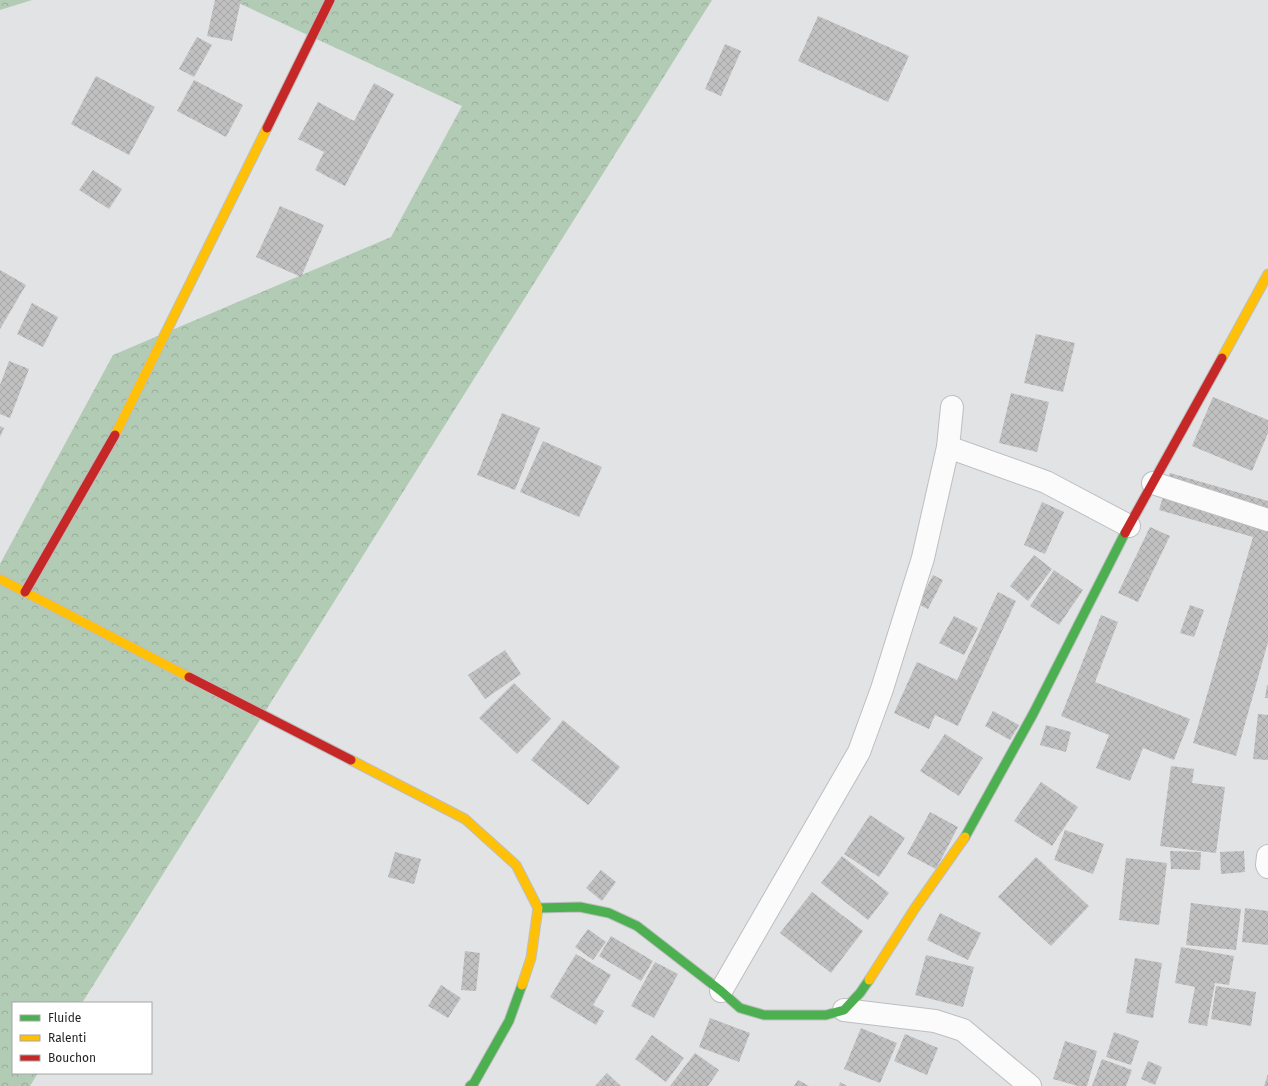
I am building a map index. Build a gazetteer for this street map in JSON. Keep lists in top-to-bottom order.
{
  "legend": ["Fluide", "Ralenti", "Bouchon"]
}
